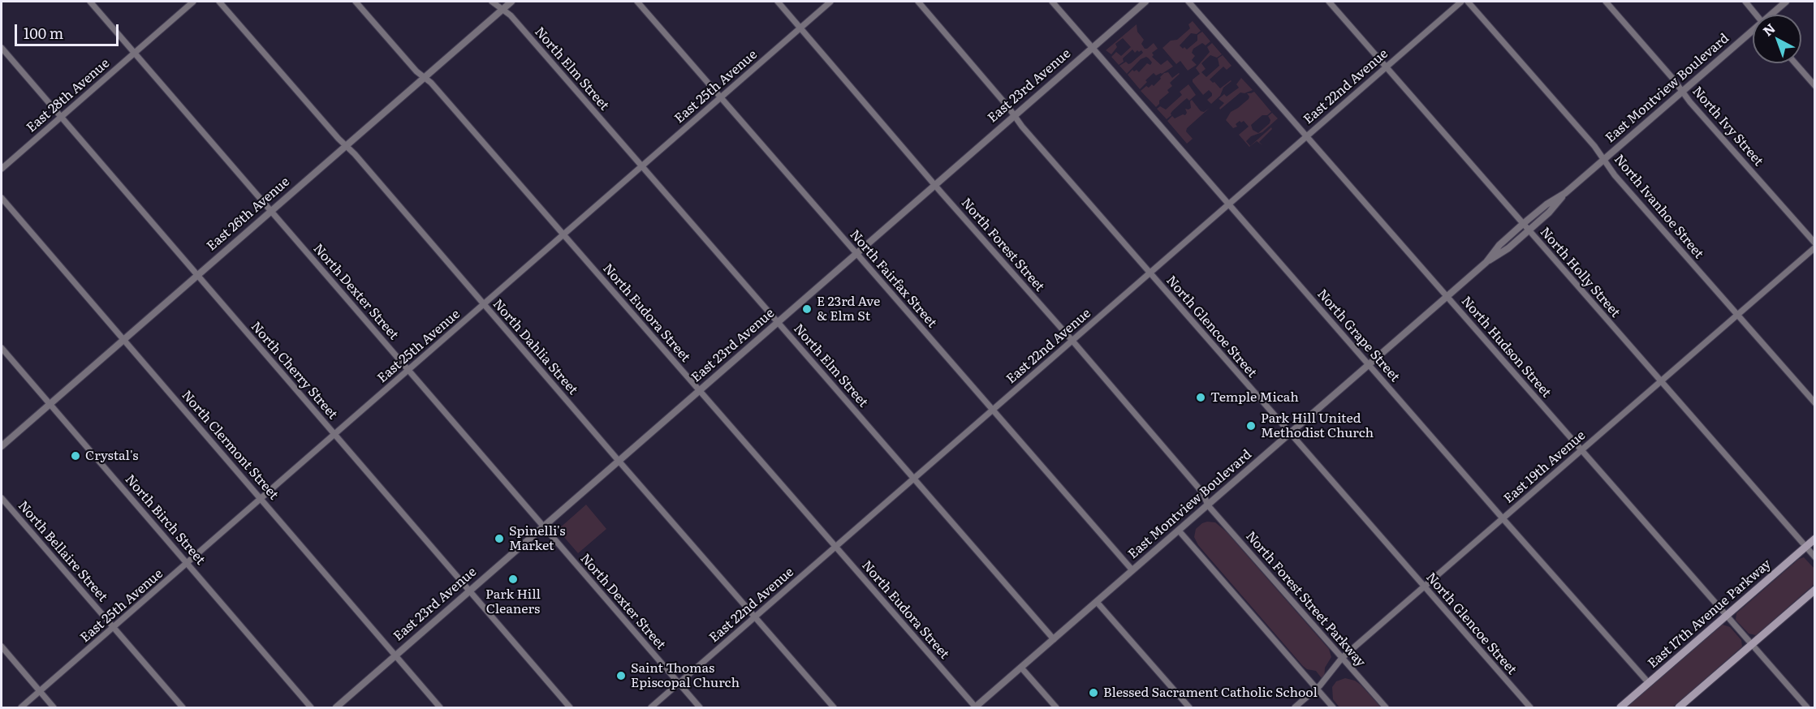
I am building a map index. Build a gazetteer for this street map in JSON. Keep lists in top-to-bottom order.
{
  "streets": {
    "main road": ["East 17th Avenue Parkway"],
    "street": [
      "North Elm Street",
      "East 23rd Avenue",
      "East 25th Avenue",
      "East 22nd Avenue",
      "East Montview Boulevard",
      "East 28th Avenue",
      "North Ivy Street",
      "North Ivanhoe Street",
      "East 26th Avenue",
      "North Forest Street",
      "North Holly Street",
      "North Fairfax Street",
      "North Dexter Street",
      "North Eudora Street",
      "North Glencoe Street",
      "North Grape Street",
      "North Dahlia Street",
      "North Hudson Street",
      "North Cherry Street",
      "North Clermont Street",
      "East 19th Avenue",
      "North Birch Street",
      "North Bellaire Street",
      "North Forest Street Parkway"
    ]
  },
  "crossings": [
    ["North Elm Street", "East 23rd Avenue"],
    ["North Elm Street", "East 25th Avenue"],
    ["North Elm Street", "East 22nd Avenue"],
    ["North Elm Street", "East Montview Boulevard"],
    ["North Elm Street", "East 26th Avenue"],
    ["East 23rd Avenue", "North Forest Street"],
    ["East 23rd Avenue", "North Fairfax Street"],
    ["East 23rd Avenue", "North Dexter Street"],
    ["East 23rd Avenue", "North Eudora Street"],
    ["East 23rd Avenue", "North Glencoe Street"],
    ["East 23rd Avenue", "North Grape Street"],
    ["East 23rd Avenue", "North Dahlia Street"],
    ["East 23rd Avenue", "North Cherry Street"],
    ["East 23rd Avenue", "North Clermont Street"],
    ["East 25th Avenue", "North Forest Street"],
    ["East 25th Avenue", "North Fairfax Street"],
    ["East 25th Avenue", "North Dexter Street"],
    ["East 25th Avenue", "North Eudora Street"],
    ["East 25th Avenue", "North Dahlia Street"],
    ["East 25th Avenue", "North Cherry Street"],
    ["East 25th Avenue", "North Clermont Street"],
    ["East 25th Avenue", "North Birch Street"],
    ["East 25th Avenue", "North Bellaire Street"],
    ["East 22nd Avenue", "North Forest Street"],
    ["East 22nd Avenue", "North Holly Street"],
    ["East 22nd Avenue", "North Fairfax Street"],
    ["East 22nd Avenue", "North Dexter Street"],
    ["East 22nd Avenue", "North Eudora Street"],
    ["East 22nd Avenue", "North Glencoe Street"],
    ["East 22nd Avenue", "North Grape Street"],
    ["East 22nd Avenue", "North Dahlia Street"],
    ["East 22nd Avenue", "North Hudson Street"],
    ["East Montview Boulevard", "North Ivy Street"],
    ["East Montview Boulevard", "North Ivanhoe Street"],
    ["East Montview Boulevard", "North Forest Street"],
    ["East Montview Boulevard", "North Holly Street"],
    ["East Montview Boulevard", "North Fairfax Street"],
    ["East Montview Boulevard", "North Eudora Street"],
    ["East Montview Boulevard", "North Glencoe Street"],
    ["East Montview Boulevard", "North Grape Street"],
    ["East Montview Boulevard", "North Hudson Street"],
    ["East Montview Boulevard", "North Forest Street Parkway"],
    ["East 28th Avenue", "North Dexter Street"],
    ["East 28th Avenue", "North Cherry Street"],
    ["North Ivanhoe Street", "East 19th Avenue"],
    ["East 26th Avenue", "North Dexter Street"],
    ["East 26th Avenue", "North Eudora Street"],
    ["East 26th Avenue", "North Dahlia Street"],
    ["East 26th Avenue", "North Cherry Street"],
    ["East 26th Avenue", "North Clermont Street"],
    ["East 26th Avenue", "North Birch Street"],
    ["North Forest Street", "North Forest Street Parkway"],
    ["North Holly Street", "East 19th Avenue"],
    ["North Holly Street", "East 17th Avenue Parkway"],
    ["North Glencoe Street", "East 19th Avenue"],
    ["North Grape Street", "East 19th Avenue"],
    ["North Grape Street", "East 17th Avenue Parkway"],
    ["North Hudson Street", "East 19th Avenue"],
    ["North Hudson Street", "East 17th Avenue Parkway"],
    ["East 19th Avenue", "North Forest Street Parkway"]
  ],
  "places": [
    "E 23rd Ave & Elm St",
    "Temple Micah",
    "Park Hill United Methodist Church",
    "Crystal's",
    "Spinelli's Market",
    "Park Hill Cleaners",
    "Saint Thomas Episcopal Church",
    "Blessed Sacrament Catholic School"
  ],
  "scale_bar": "100 m",
  "north": "top left"
}
